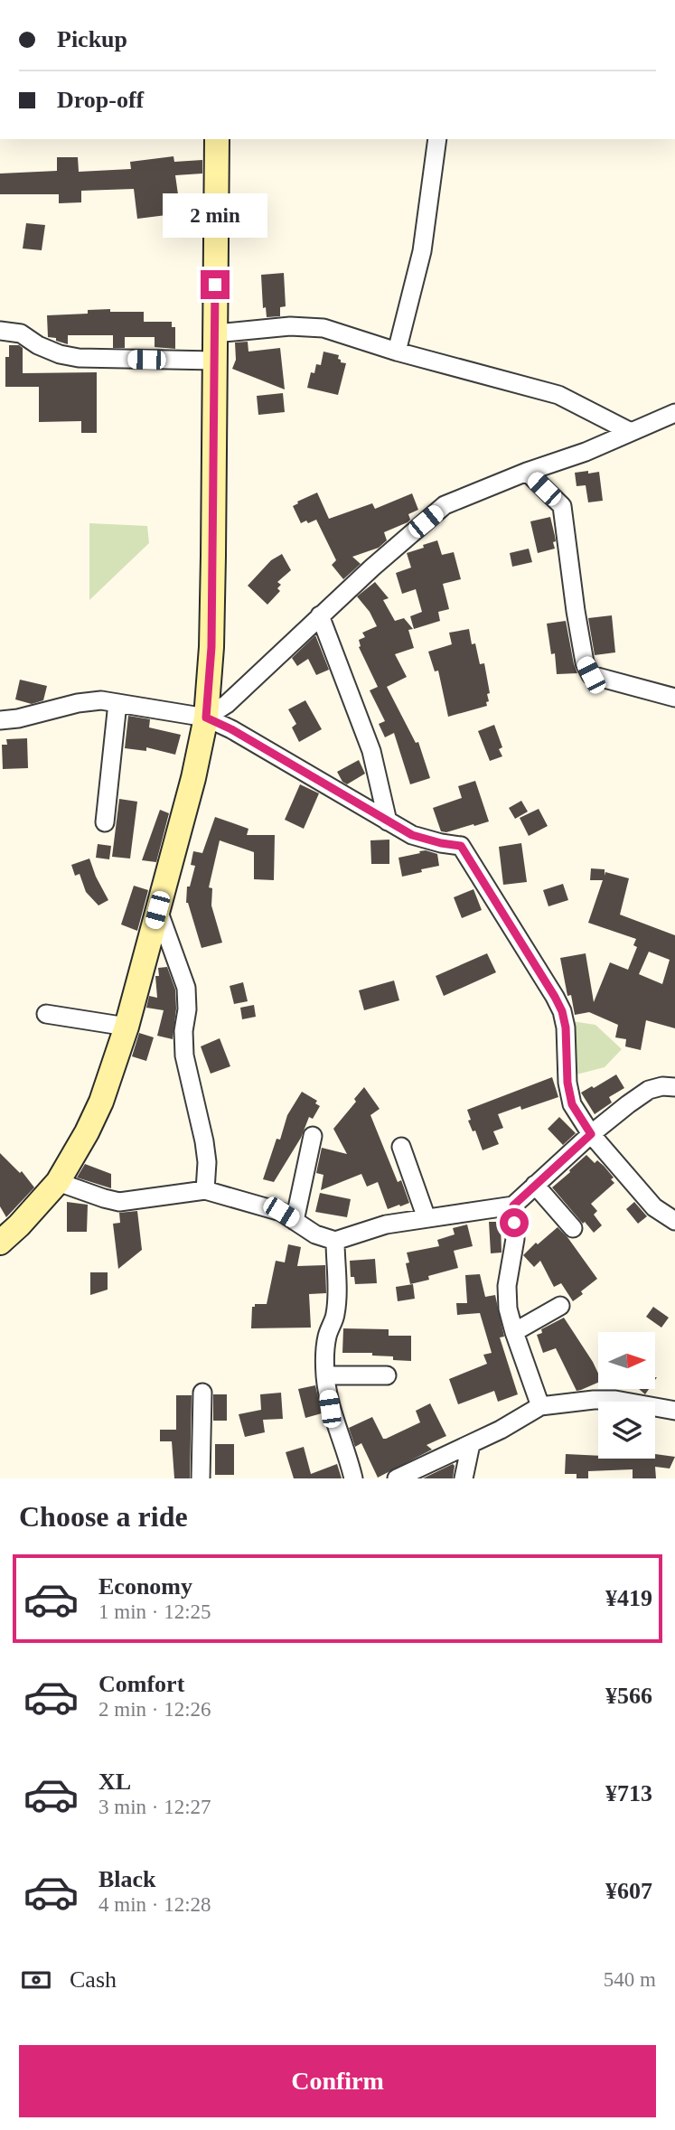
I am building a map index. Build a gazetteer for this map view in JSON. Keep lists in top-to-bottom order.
{
  "north": "right",
  "page": {
    "banner": ["Pickup", "Drop-off"],
    "bubble": "2 min",
    "heading": "Choose a ride",
    "list": [
      {
        "name": "Economy",
        "note": "1 min · 12:25",
        "value": "¥419"
      },
      {
        "name": "Comfort",
        "note": "2 min · 12:26",
        "value": "¥566"
      },
      {
        "name": "XL",
        "note": "3 min · 12:27",
        "value": "¥713"
      },
      {
        "name": "Black",
        "note": "4 min · 12:28",
        "value": "¥607"
      }
    ],
    "pay": ["Cash", "540 m"],
    "buttons": "Confirm"
  }
}
